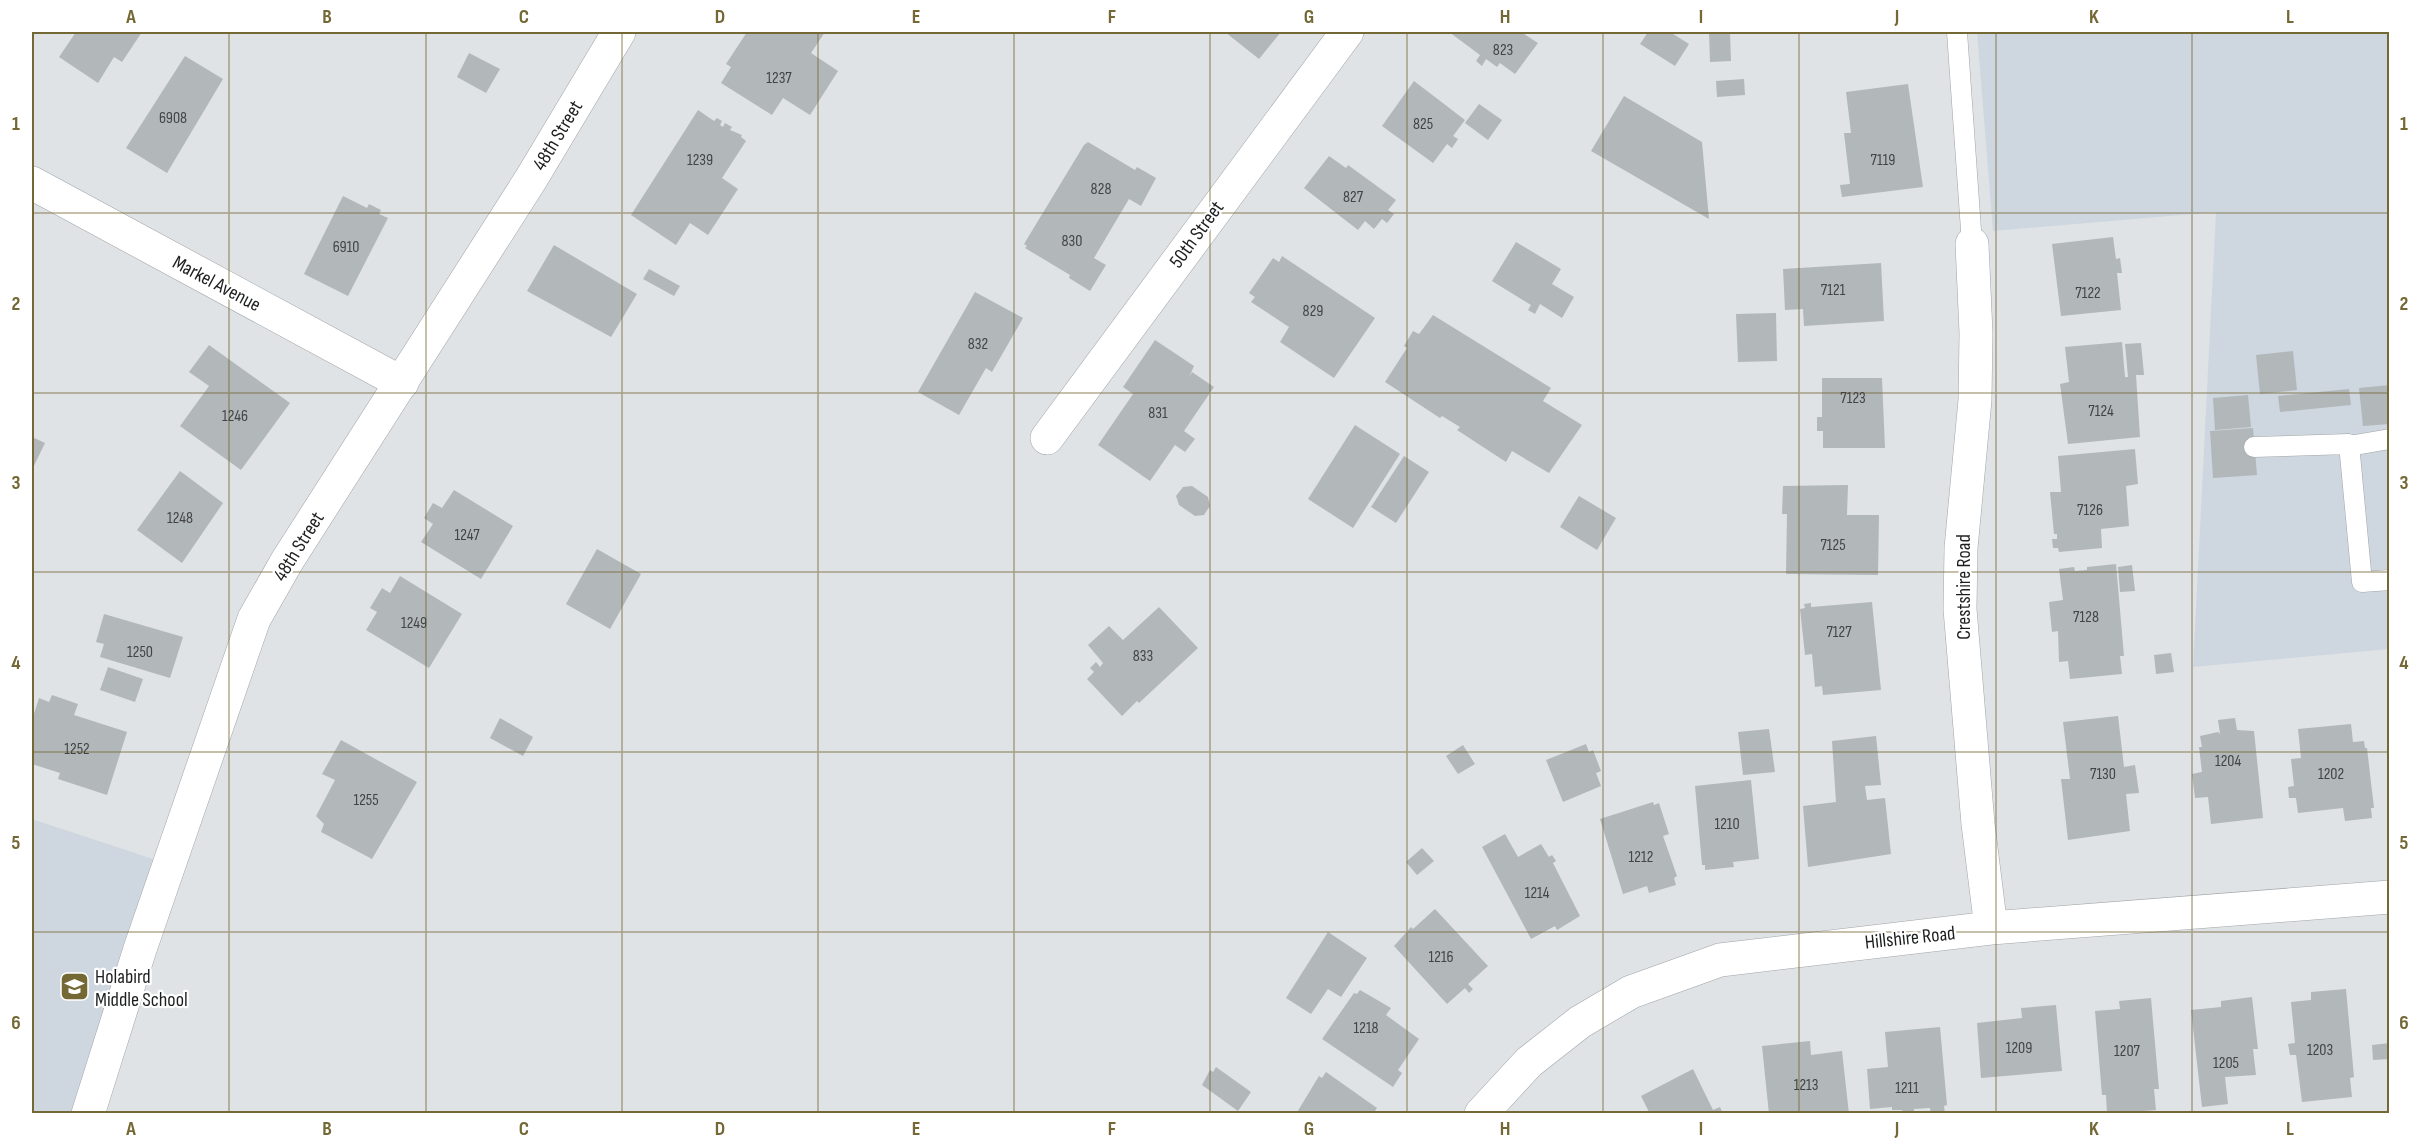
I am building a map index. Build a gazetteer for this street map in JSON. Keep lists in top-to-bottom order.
{
  "streets": {
    "street": [
      "48th Street",
      "50th Street",
      "Markel Avenue",
      "Crestshire Road",
      "Hillshire Road"
    ]
  },
  "crossings": [
    ["48th Street", "Markel Avenue"],
    ["Crestshire Road", "Hillshire Road"]
  ],
  "places": {
    "school or university": ["Holabird Middle School"]
  },
  "house_numbers": [
    "823",
    "1237",
    "6908",
    "825",
    "1239",
    "7119",
    "828",
    "827",
    "830",
    "6910",
    "7121",
    "7122",
    "829",
    "832",
    "7123",
    "7124",
    "831",
    "1246",
    "7126",
    "1248",
    "1247",
    "7125",
    "7128",
    "1249",
    "7127",
    "1250",
    "833",
    "1252",
    "1204",
    "7130",
    "1202",
    "1255",
    "1210",
    "1212",
    "1214",
    "1216",
    "1218",
    "1209",
    "1203",
    "1207",
    "1205",
    "1213",
    "1211"
  ],
  "grid": {
    "columns": [
      "A",
      "B",
      "C",
      "D",
      "E",
      "F",
      "G",
      "H",
      "I",
      "J",
      "K",
      "L"
    ],
    "rows": [
      "1",
      "2",
      "3",
      "4",
      "5",
      "6"
    ]
  }
}
